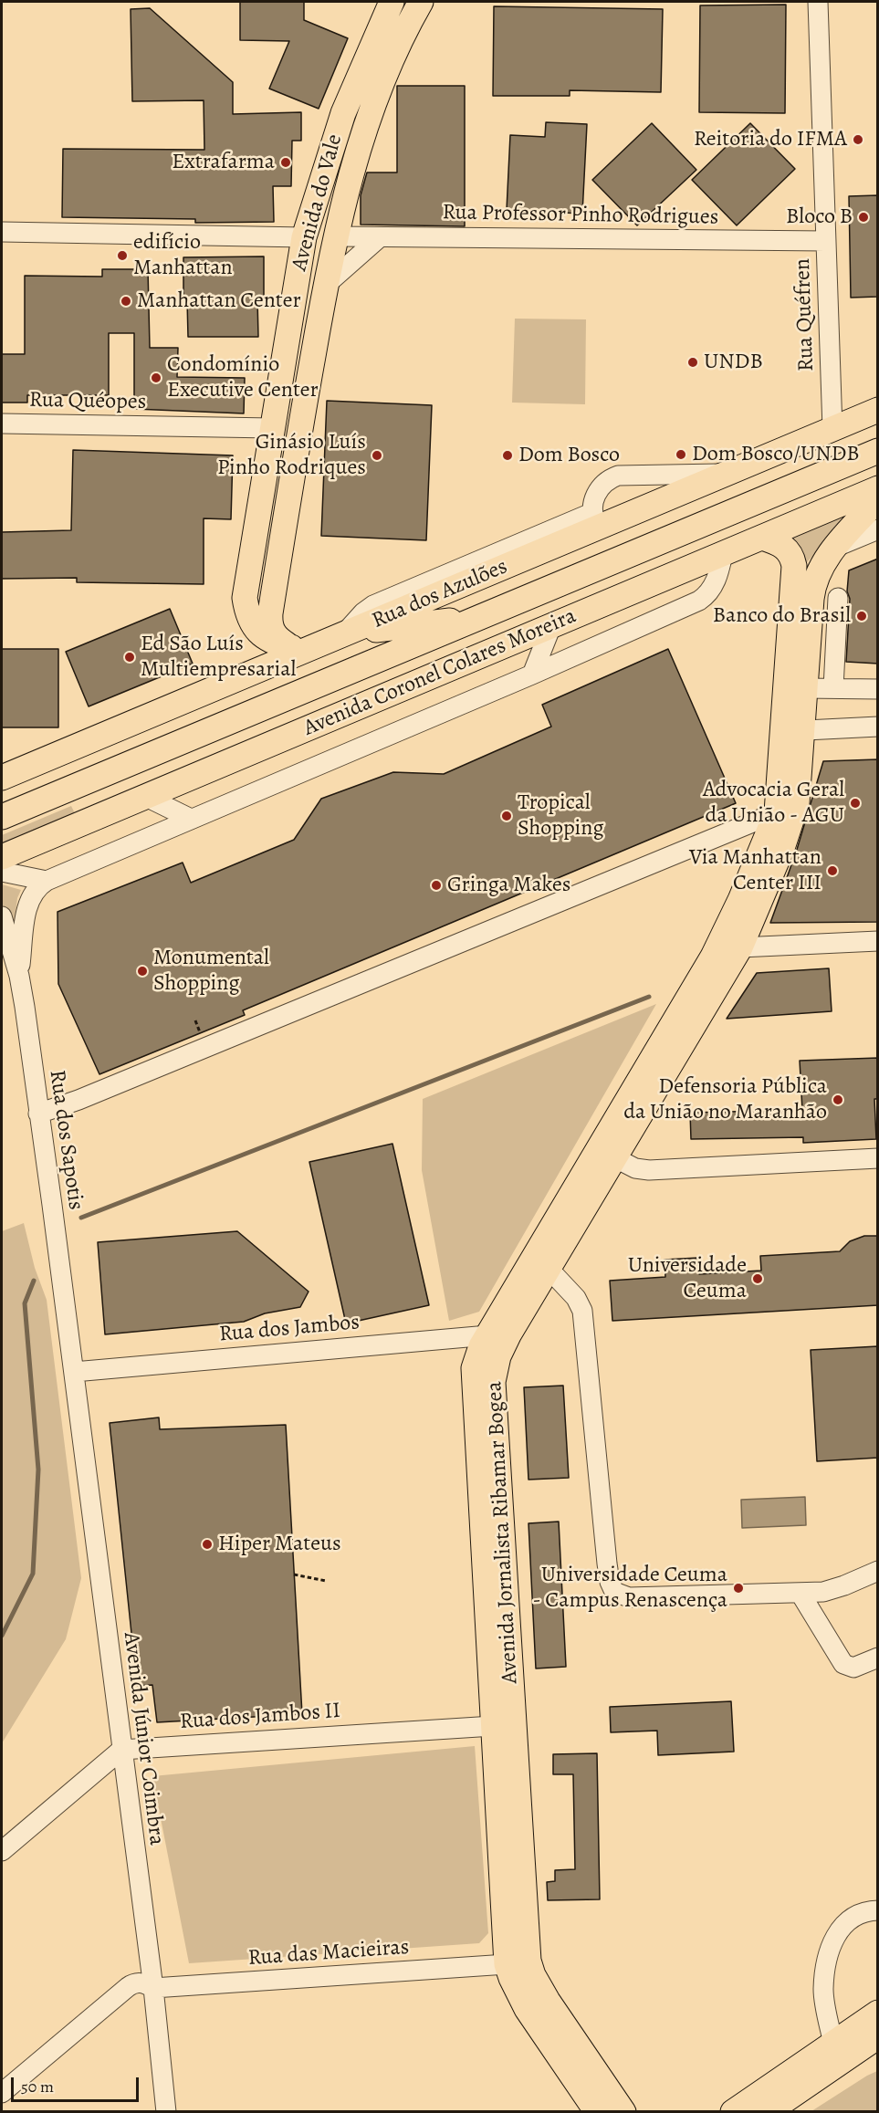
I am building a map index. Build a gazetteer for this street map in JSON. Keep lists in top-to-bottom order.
{
  "streets": {
    "main road": [
      "Avenida do Vale",
      "Rua dos Azulões",
      "Avenida Coronel Colares Moreira",
      "Avenida Jornalista Ribamar Bogea"
    ],
    "street": [
      "Rua Professor Pinho Rodrigues",
      "Rua Quéfren",
      "Rua Quéopes",
      "Rua dos Sapotis",
      "Rua dos Jambos",
      "Rua dos Jambos II",
      "Avenida Júnior Coimbra",
      "Rua das Macieiras"
    ]
  },
  "crossings": [
    ["Avenida do Vale", "Rua Professor Pinho Rodrigues"],
    ["Avenida do Vale", "Rua Quéopes"],
    ["Avenida do Vale", "Rua dos Azulões"],
    ["Rua Professor Pinho Rodrigues", "Rua Quéfren"],
    ["Rua Quéfren", "Rua dos Azulões"],
    ["Avenida Coronel Colares Moreira", "Avenida Jornalista Ribamar Bogea"],
    ["Rua dos Sapotis", "Rua dos Jambos"],
    ["Rua dos Sapotis", "Avenida Júnior Coimbra"],
    ["Rua dos Jambos", "Avenida Jornalista Ribamar Bogea"],
    ["Rua dos Jambos", "Avenida Júnior Coimbra"],
    ["Avenida Jornalista Ribamar Bogea", "Rua dos Jambos II"],
    ["Avenida Jornalista Ribamar Bogea", "Rua das Macieiras"],
    ["Rua dos Jambos II", "Avenida Júnior Coimbra"],
    ["Avenida Júnior Coimbra", "Rua das Macieiras"]
  ],
  "places": [
    "Reitoria do IFMA",
    "Extrafarma",
    "Bloco B",
    "edifício Manhattan",
    "Manhattan Center",
    "UNDB",
    "Condomínio Executive Center",
    "Dom Bosco/UNDB",
    "Ginásio Luís Pinho Rodriques",
    "Dom Bosco",
    "Banco do Brasil",
    "Ed São Luís Multiempresarial",
    "Advocacia Geral da União - AGU",
    "Tropical Shopping",
    "Via Manhattan Center III",
    "Gringa Makes",
    "Monumental Shopping",
    "Defensoria Pública da União no Maranhão",
    "Universidade Ceuma",
    "Hiper Mateus",
    "Universidade Ceuma - Campus Renascença"
  ],
  "scale_bar": "50 m"
}
